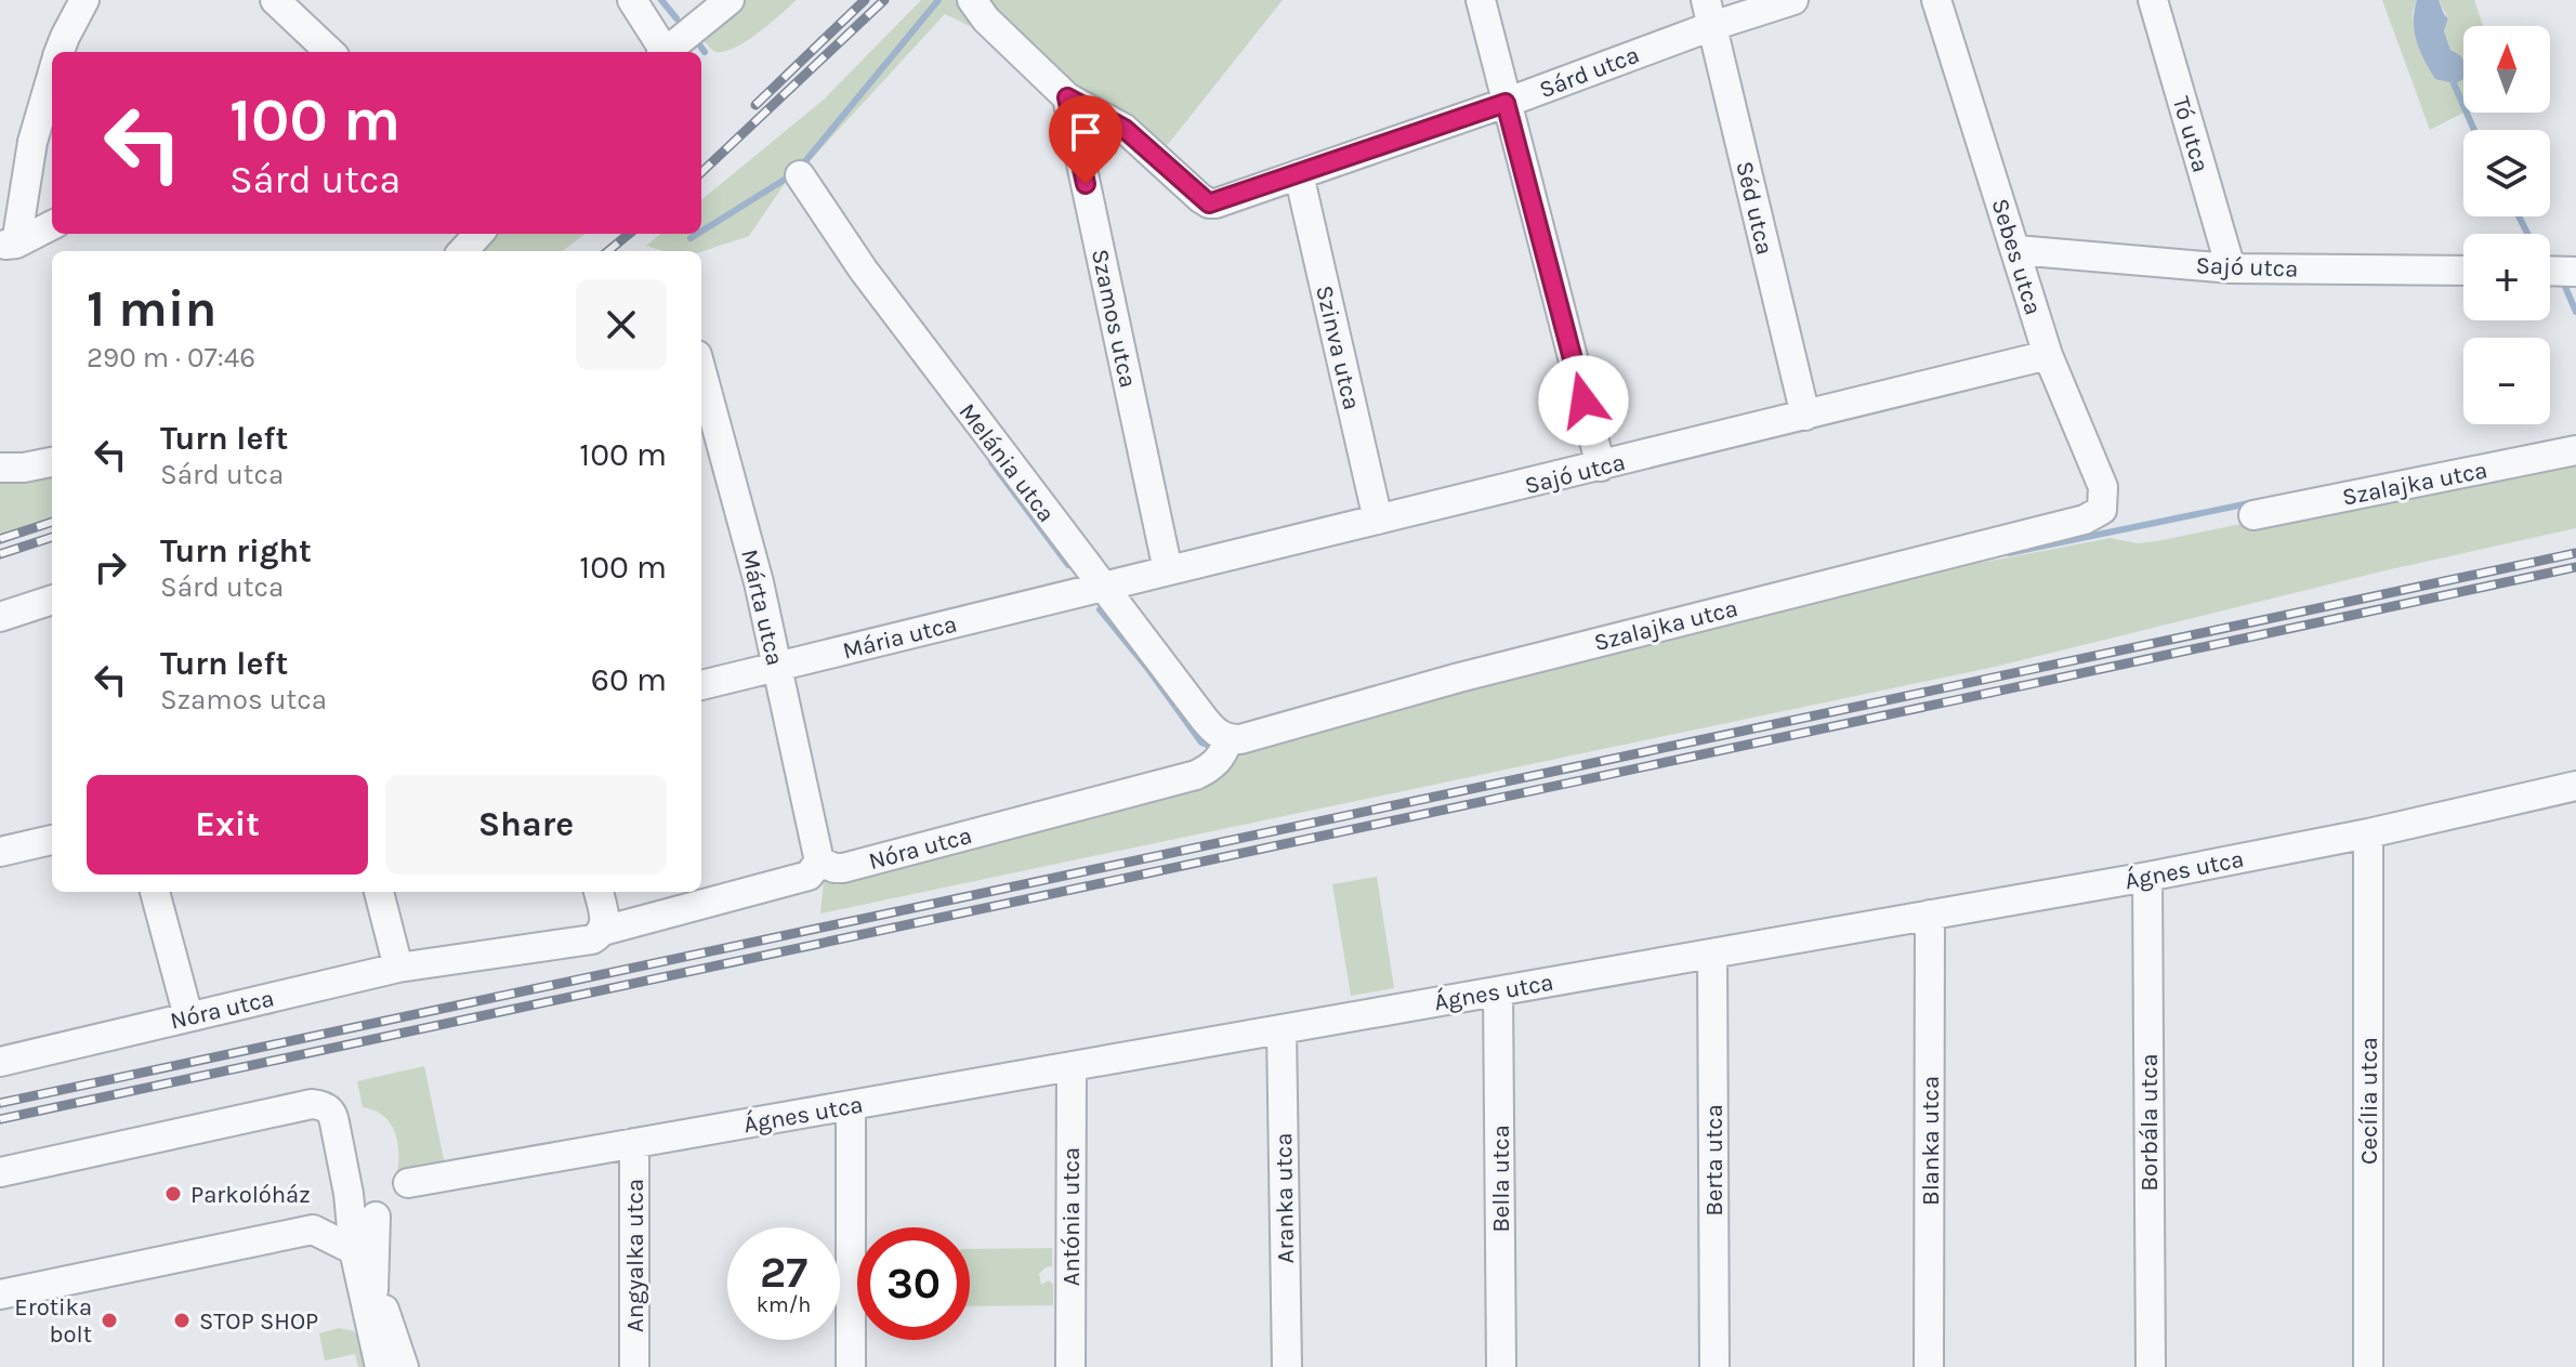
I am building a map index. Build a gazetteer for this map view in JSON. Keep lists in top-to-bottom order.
{
  "streets": {
    "street": [
      "Sárd utca",
      "Tó utca",
      "Séd utca",
      "Sebes utca",
      "Sajó utca",
      "Szamos utca",
      "Szinva utca",
      "Melánia utca",
      "Szalajka utca",
      "Márta utca",
      "Mária utca",
      "Nóra utca",
      "Ágnes utca",
      "Cecília utca",
      "Borbála utca",
      "Blanka utca",
      "Berta utca",
      "Bella utca",
      "Aranka utca",
      "Antónia utca",
      "Angyalka utca"
    ]
  },
  "crossings": [
    ["Sárd utca", "Séd utca"],
    ["Sárd utca", "Szamos utca"],
    ["Sárd utca", "Szinva utca"],
    ["Tó utca", "Sajó utca"],
    ["Séd utca", "Sajó utca"],
    ["Sebes utca", "Sajó utca"],
    ["Sebes utca", "Szalajka utca"],
    ["Sajó utca", "Szamos utca"],
    ["Sajó utca", "Szinva utca"],
    ["Sajó utca", "Melánia utca"],
    ["Sajó utca", "Mária utca"],
    ["Melánia utca", "Szalajka utca"],
    ["Melánia utca", "Mária utca"],
    ["Melánia utca", "Nóra utca"],
    ["Szalajka utca", "Nóra utca"],
    ["Márta utca", "Mária utca"],
    ["Márta utca", "Nóra utca"],
    ["Ágnes utca", "Cecília utca"],
    ["Ágnes utca", "Borbála utca"],
    ["Ágnes utca", "Blanka utca"],
    ["Ágnes utca", "Berta utca"],
    ["Ágnes utca", "Bella utca"],
    ["Ágnes utca", "Aranka utca"],
    ["Ágnes utca", "Antónia utca"],
    ["Ágnes utca", "Angyalka utca"]
  ],
  "places": ["Parkolóház", "Erotika bolt", "STOP SHOP"],
  "north": "top",
  "page": {
    "map_buttons": ["+", "−"],
    "turn": ["100 m", "Sárd utca"],
    "heading": ["1 min", "290 m · 07:46"],
    "list": [
      {
        "name": "Turn left",
        "note": "Sárd utca",
        "value": "100 m"
      },
      {
        "name": "Turn right",
        "note": "Sárd utca",
        "value": "100 m"
      },
      {
        "name": "Turn left",
        "note": "Szamos utca",
        "value": "60 m"
      }
    ],
    "buttons": ["Exit", "Share"],
    "speed": "27 km/h",
    "limit": "30"
  }
}
